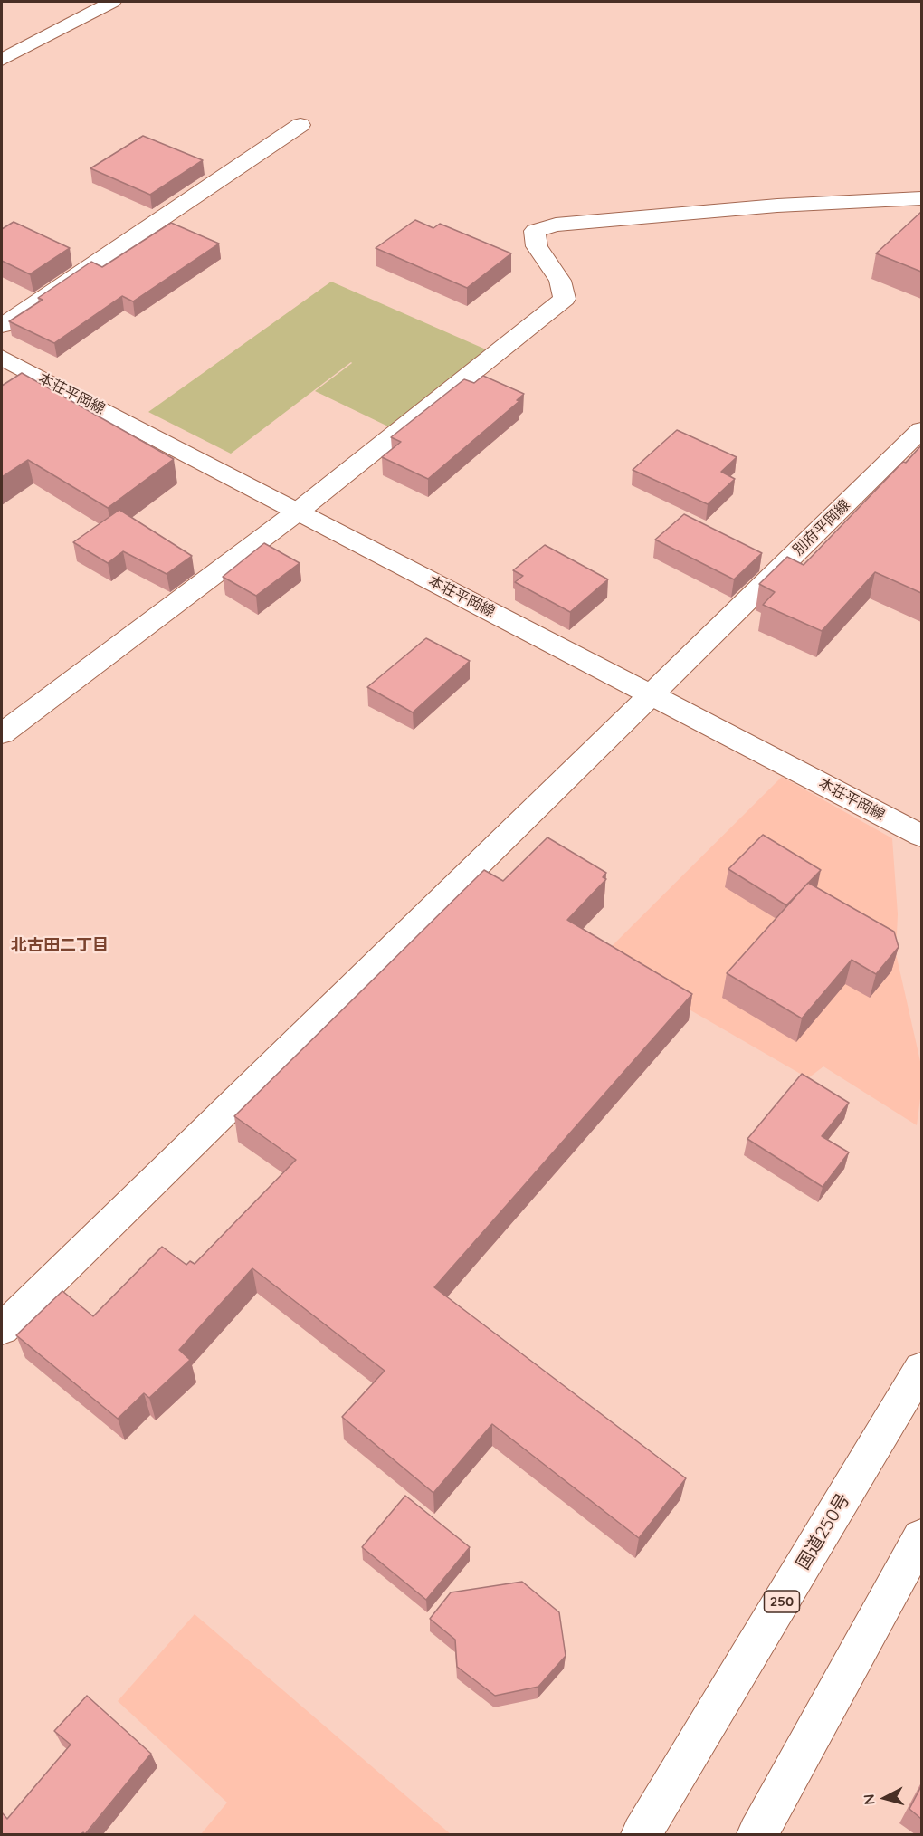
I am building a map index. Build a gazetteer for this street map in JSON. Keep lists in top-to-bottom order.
{
  "streets": {
    "main road": [
      "本荘平岡線",
      "別府平岡線",
      "国道250号",
      "250"
    ]
  },
  "crossings": [
    ["本荘平岡線", "別府平岡線"]
  ],
  "districts": ["北古田二丁目"],
  "north": "left"
}
